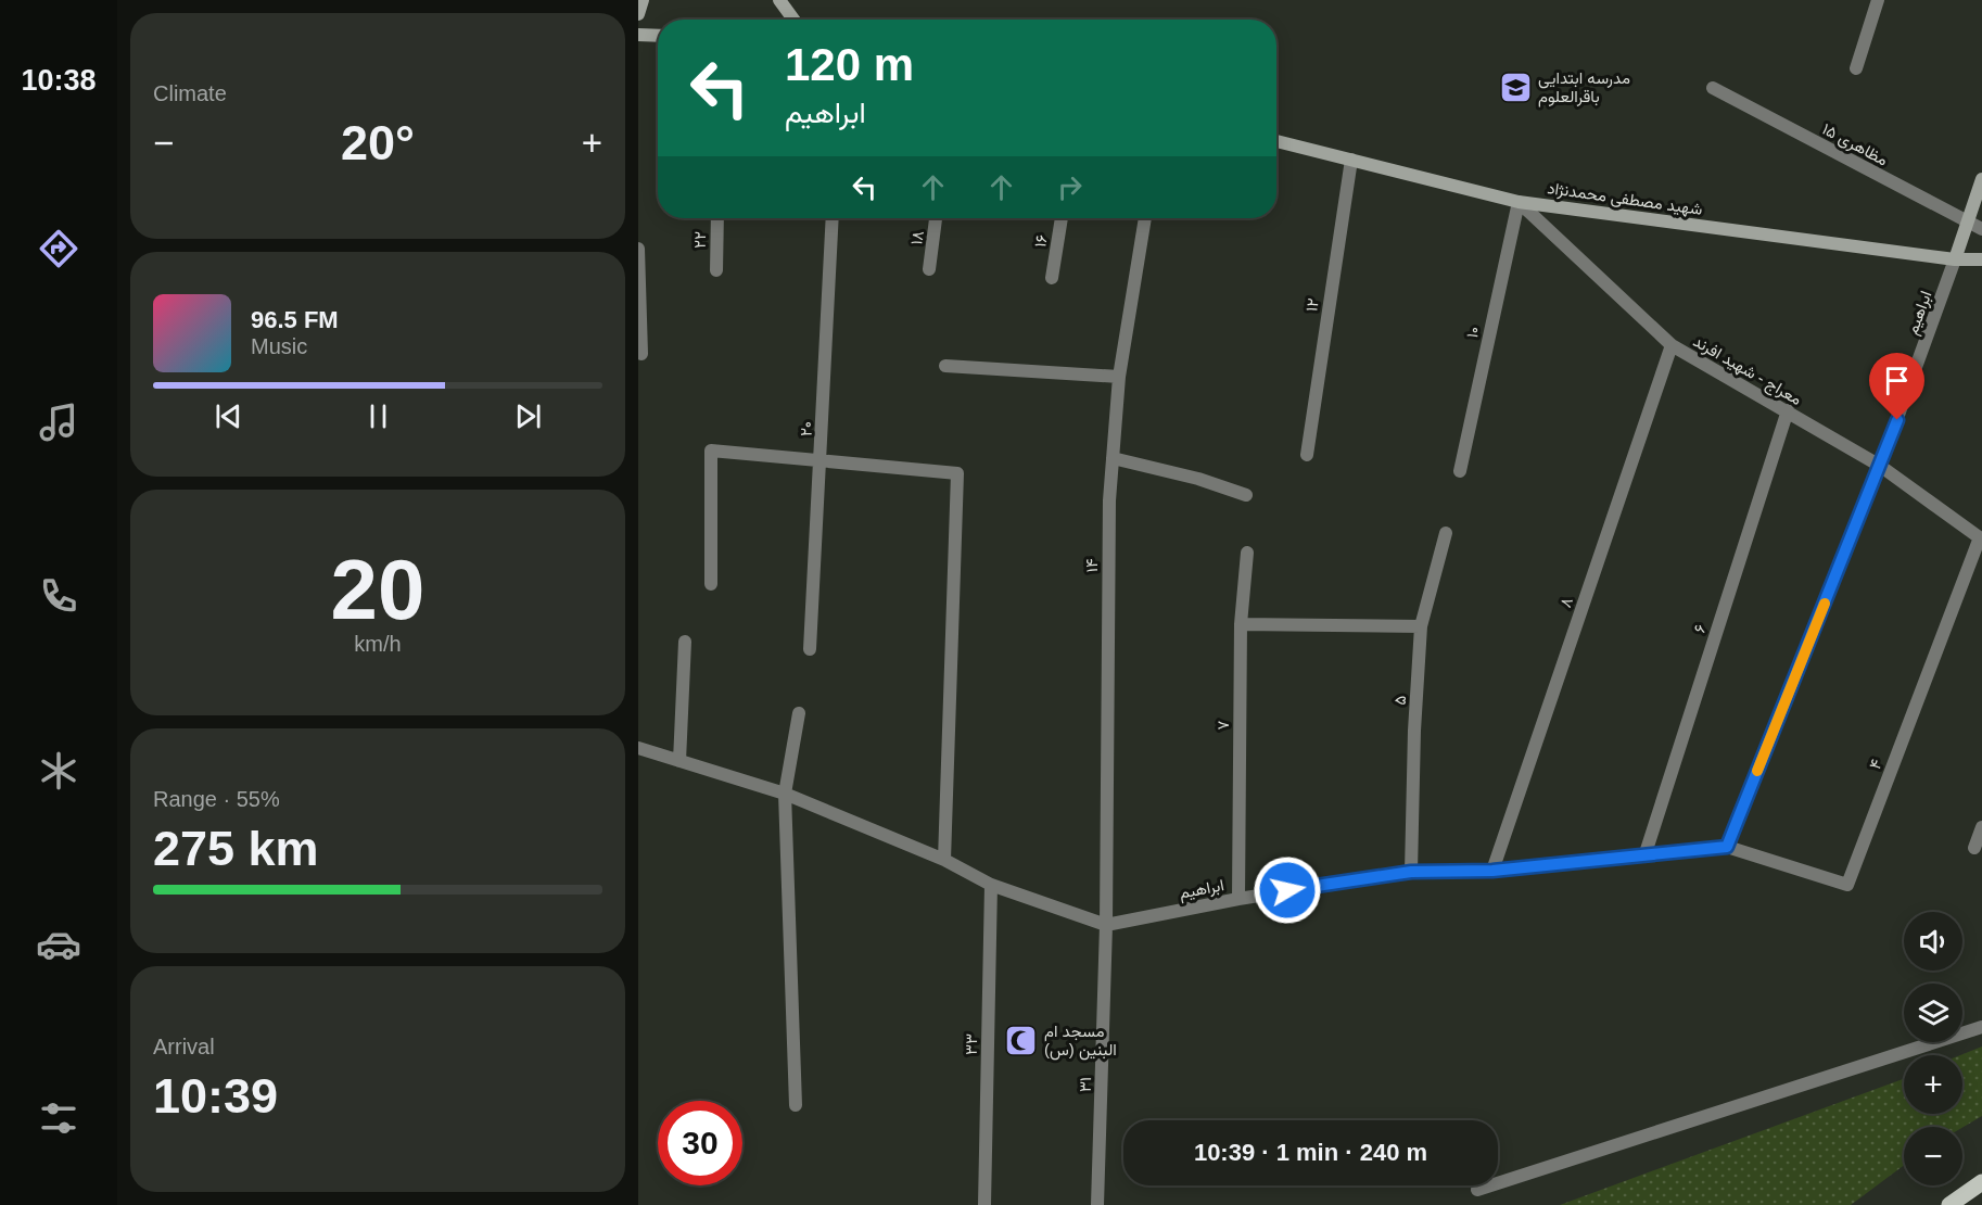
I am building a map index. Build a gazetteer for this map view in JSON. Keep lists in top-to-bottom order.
{
  "streets": {
    "main road": ["شهید مصطفی محمدنژاد"],
    "street": [
      "۱۵ مظاهری",
      "۱۸",
      "۲۲",
      "۱۶",
      "۱۲",
      "ابراهیم",
      "۱۰",
      "معراج - شهید افرند",
      "۲۰",
      "۱۴",
      "۸",
      "۶",
      "۵",
      "۷",
      "۴",
      "۳۳",
      "۳۱"
    ]
  },
  "crossings": [
    ["شهید مصطفی محمدنژاد", "۱۲"],
    ["شهید مصطفی محمدنژاد", "ابراهیم"],
    ["شهید مصطفی محمدنژاد", "۱۰"],
    ["شهید مصطفی محمدنژاد", "معراج - شهید افرند"],
    ["ابراهیم", "معراج - شهید افرند"],
    ["ابراهیم", "۱۴"],
    ["ابراهیم", "۸"],
    ["ابراهیم", "۶"],
    ["ابراهیم", "۵"],
    ["ابراهیم", "۷"],
    ["ابراهیم", "۴"],
    ["ابراهیم", "۳۱"],
    ["۱۰", "معراج - شهید افرند"],
    ["معراج - شهید افرند", "۸"],
    ["معراج - شهید افرند", "۶"],
    ["معراج - شهید افرند", "۴"],
    ["۱۴", "۳۱"]
  ],
  "places": {
    "school or university": ["مدرسه ابتدایی باقرالعلوم"],
    "mosque": ["مسجد ام البنین (س)"]
  },
  "page": {
    "tabs": "10:38",
    "tile": [
      "Climate",
      ["20", "km/h"],
      ["Range · 55%", "275 km"],
      ["Arrival", "10:39"]
    ],
    "turn": ["120 m", "ابراهیم"],
    "heat": ["−", "20°", "+"],
    "song": ["96.5 FM", "Music"],
    "map_buttons": ["+", "−"],
    "limit": "30",
    "trip": "10:39 · 1 min · 240 m"
  }
}
